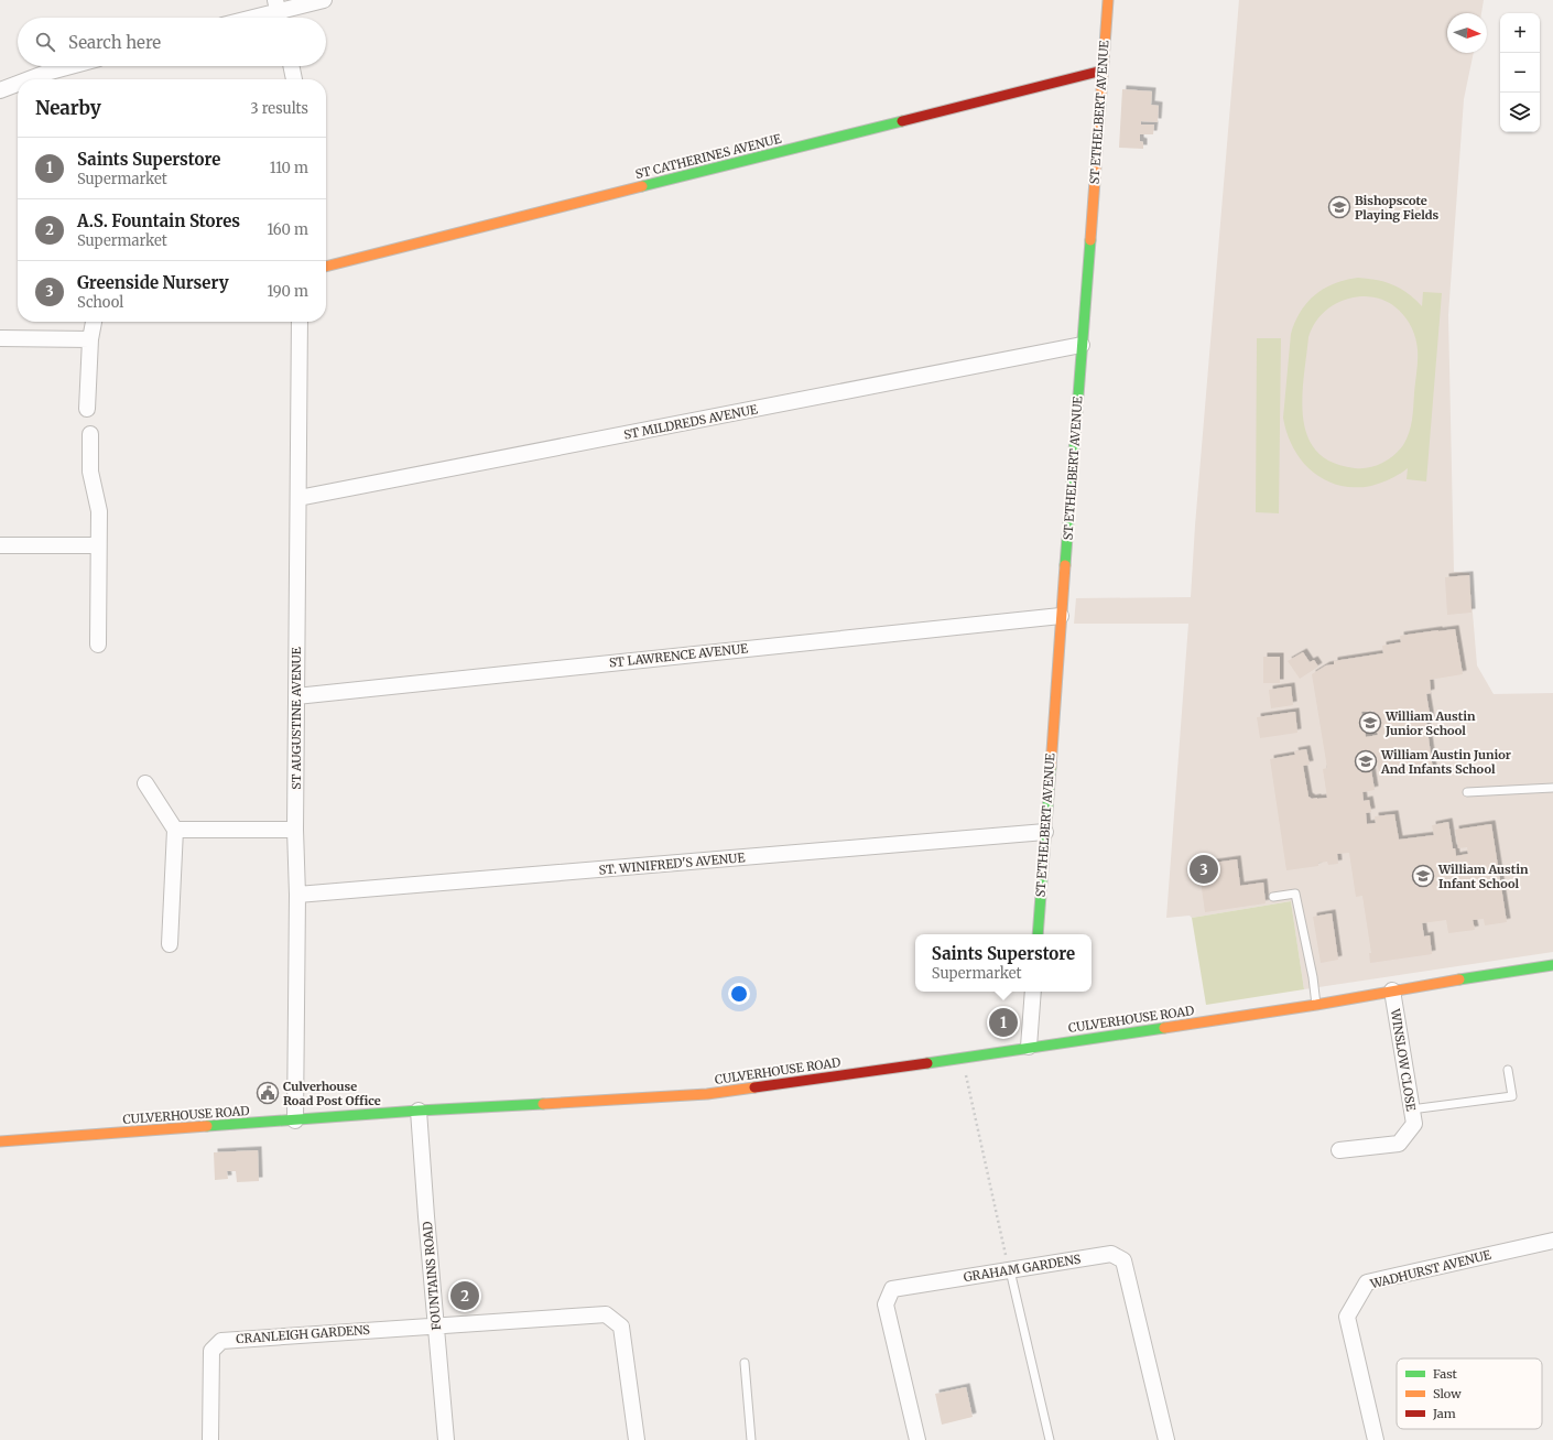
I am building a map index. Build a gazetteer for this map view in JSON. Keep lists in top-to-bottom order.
{
  "streets": {
    "street": [
      "ST ETHELBERT AVENUE",
      "ST CATHERINES AVENUE",
      "ST MILDREDS AVENUE",
      "ST LAWRENCE AVENUE",
      "ST AUGUSTINE AVENUE",
      "ST. WINIFRED'S AVENUE",
      "CULVERHOUSE ROAD",
      "WINSLOW CLOSE",
      "GRAHAM GARDENS",
      "WADHURST AVENUE",
      "FOUNTAINS ROAD",
      "CRANLEIGH GARDENS"
    ]
  },
  "crossings": [
    ["ST ETHELBERT AVENUE", "ST CATHERINES AVENUE"],
    ["ST ETHELBERT AVENUE", "ST MILDREDS AVENUE"],
    ["ST ETHELBERT AVENUE", "ST LAWRENCE AVENUE"],
    ["ST ETHELBERT AVENUE", "ST. WINIFRED'S AVENUE"],
    ["ST MILDREDS AVENUE", "ST AUGUSTINE AVENUE"],
    ["ST LAWRENCE AVENUE", "ST AUGUSTINE AVENUE"],
    ["ST AUGUSTINE AVENUE", "ST. WINIFRED'S AVENUE"],
    ["ST AUGUSTINE AVENUE", "CULVERHOUSE ROAD"],
    ["CULVERHOUSE ROAD", "WINSLOW CLOSE"],
    ["CULVERHOUSE ROAD", "FOUNTAINS ROAD"],
    ["FOUNTAINS ROAD", "CRANLEIGH GARDENS"]
  ],
  "places": {
    "school or university": [
      "Bishopscote Playing Fields",
      "William Austin Junior School",
      "William Austin Junior And Infants School",
      "William Austin Infant School"
    ],
    "public building": ["Culverhouse Road Post Office"]
  },
  "legend": ["Fast", "Slow", "Jam"],
  "north": "right",
  "page": {
    "map_buttons": ["+", "−"],
    "search": "Search here",
    "heading": ["Nearby", "3 results"],
    "list": [
      {
        "mark": "1",
        "name": "Saints Superstore",
        "note": "Supermarket",
        "value": "110 m"
      },
      {
        "mark": "2",
        "name": "A.S. Fountain Stores",
        "note": "Supermarket",
        "value": "160 m"
      },
      {
        "mark": "3",
        "name": "Greenside Nursery",
        "note": "School",
        "value": "190 m"
      }
    ],
    "pins": ["3", "1", "2"],
    "popup": ["Saints Superstore", "Supermarket"]
  }
}
